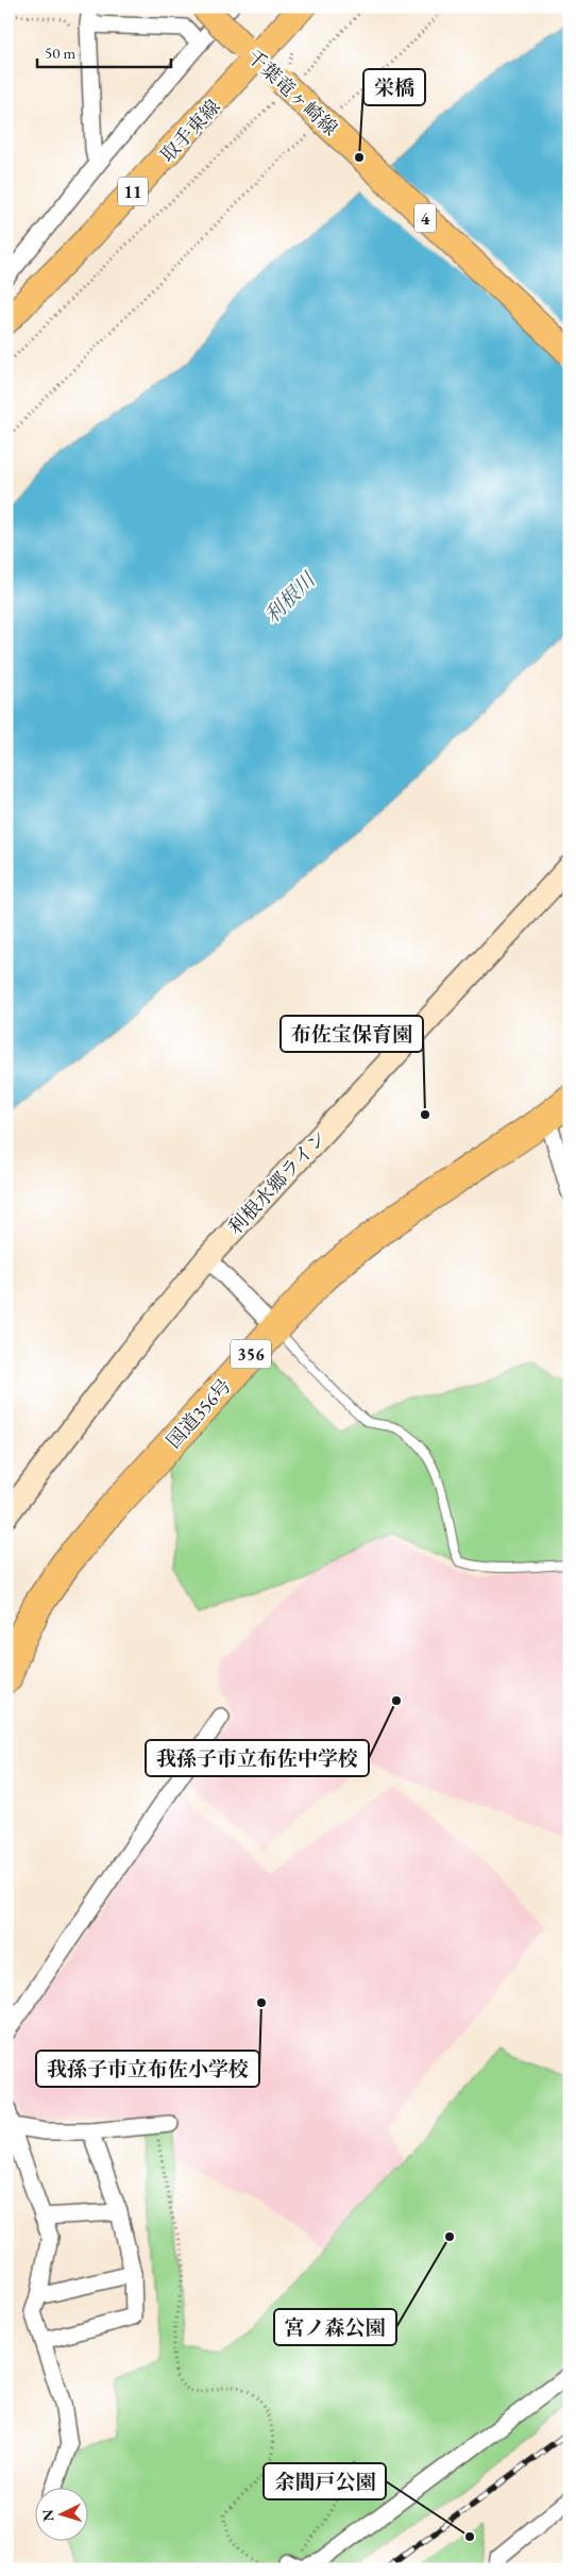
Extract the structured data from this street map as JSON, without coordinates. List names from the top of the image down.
{
  "streets": {
    "highway": ["356", "国道356号"],
    "main road": [
      "千葉竜ヶ崎線",
      "取手東線",
      "11",
      "4",
      "利根水郷ライン"
    ]
  },
  "crossings": [
    ["千葉竜ヶ崎線", "取手東線"]
  ],
  "water": ["利根川"],
  "places": [
    "栄橋",
    "布佐宝保育園",
    "我孫子市立布佐中学校",
    "我孫子市立布佐小学校",
    "宮ノ森公園",
    "余間戸公園"
  ],
  "scale_bar": "50 m",
  "north": "left"
}
